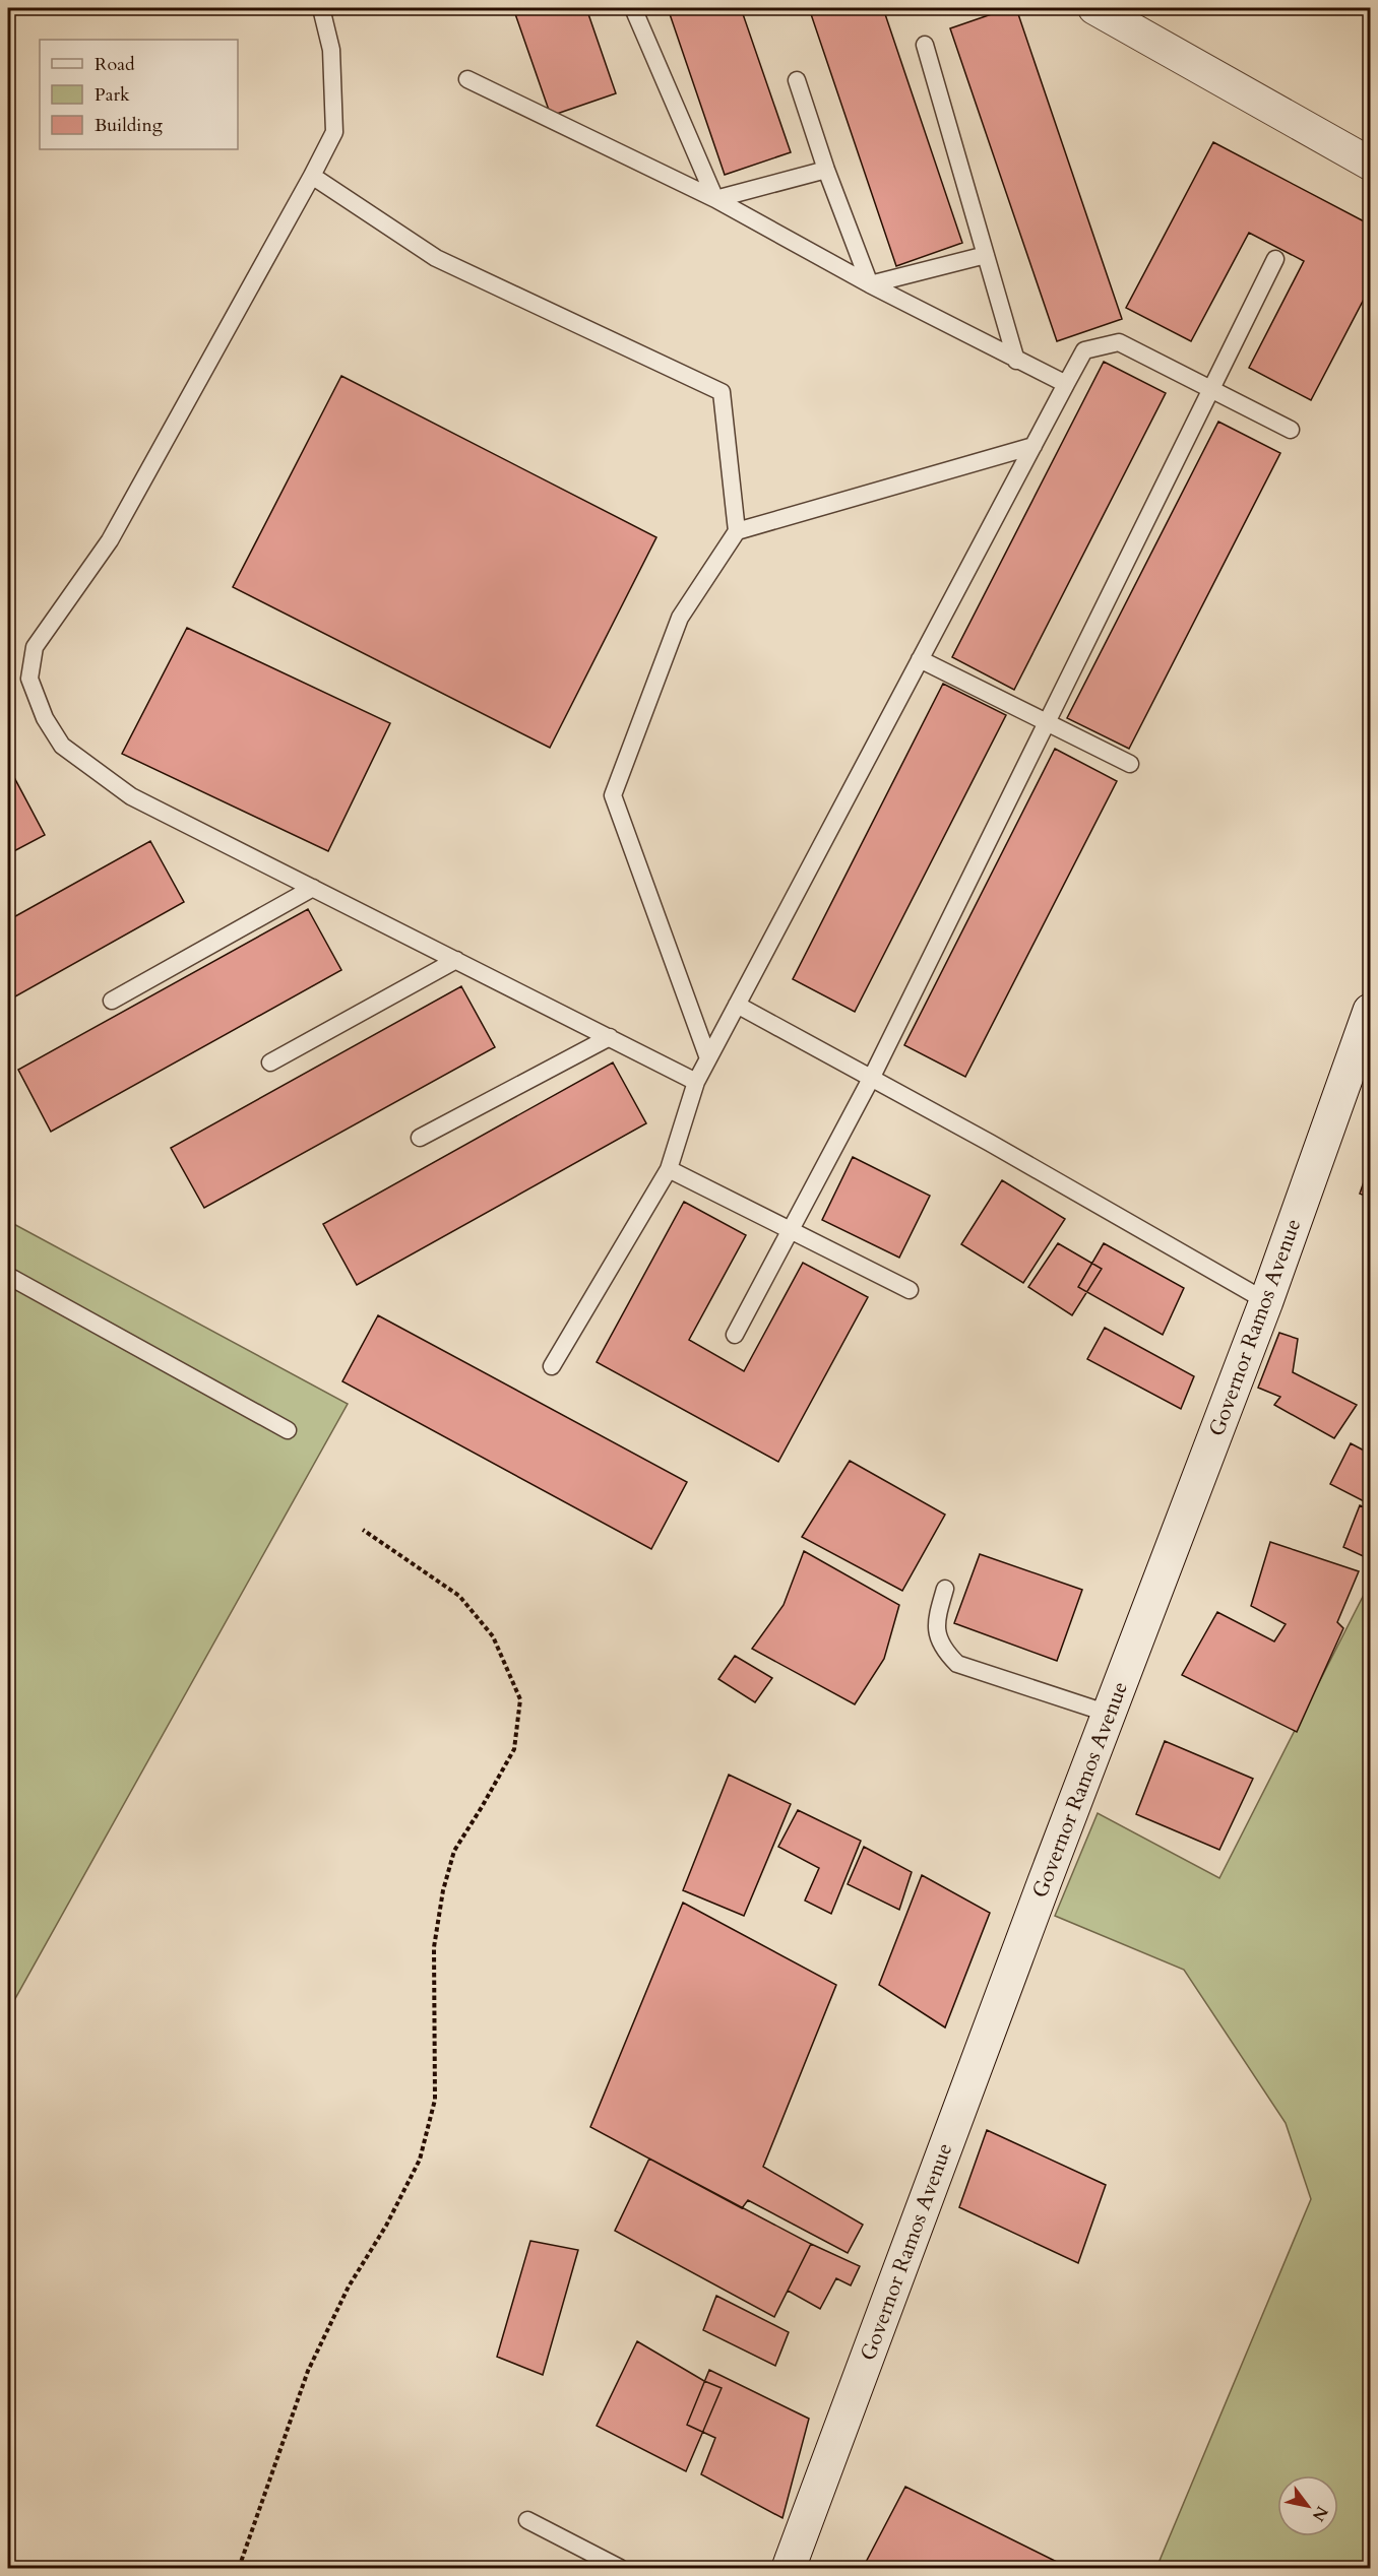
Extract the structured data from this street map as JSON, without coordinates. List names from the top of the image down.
{
  "streets": {
    "main road": ["Governor Ramos Avenue"]
  },
  "legend": ["Road", "Park", "Building"],
  "north": "bottom right"
}
